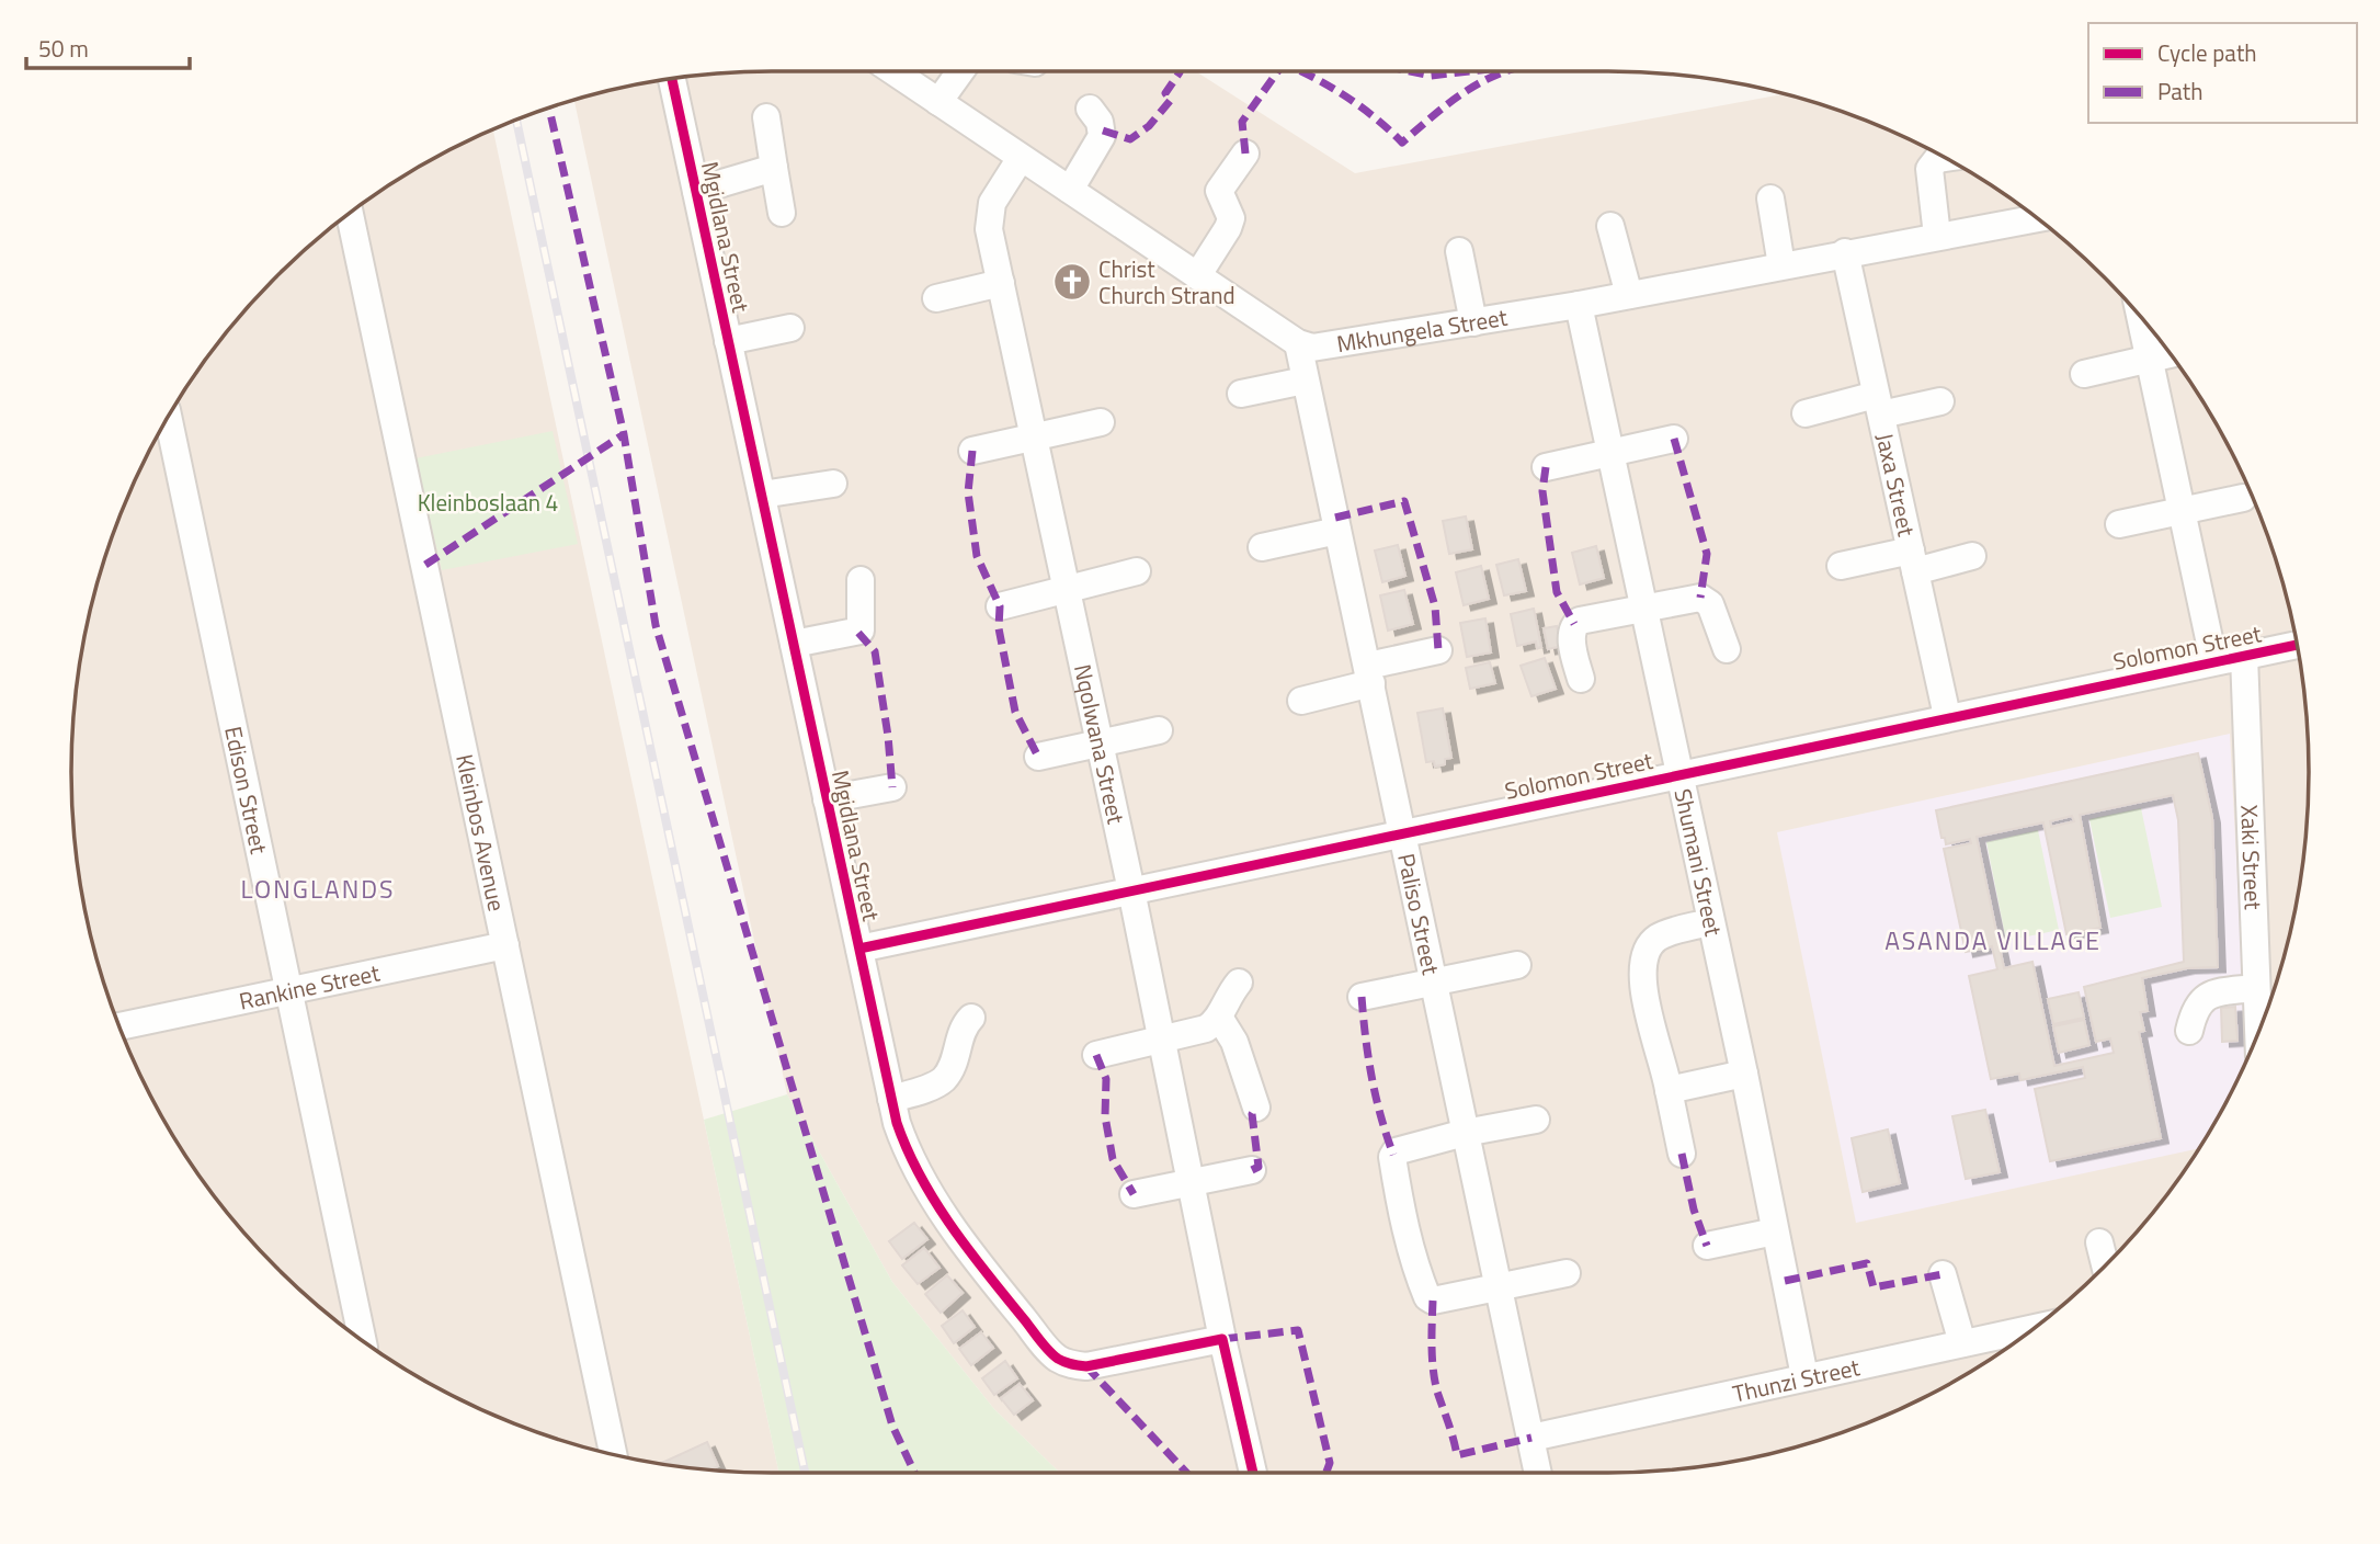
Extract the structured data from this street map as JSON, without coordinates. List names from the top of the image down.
{
  "streets": {
    "street": [
      "Mgidlana Street",
      "Mkhungela Street",
      "Jaxa Street",
      "Solomon Street",
      "Nqolwana Street",
      "Edison Street",
      "Kleinbos Avenue",
      "Xaki Street",
      "Shumani Street",
      "Paliso Street",
      "Rankine Street",
      "Thunzi Street"
    ]
  },
  "crossings": [
    ["Mgidlana Street", "Solomon Street"],
    ["Mgidlana Street", "Nqolwana Street"],
    ["Mkhungela Street", "Jaxa Street"],
    ["Mkhungela Street", "Shumani Street"],
    ["Mkhungela Street", "Paliso Street"],
    ["Jaxa Street", "Solomon Street"],
    ["Solomon Street", "Nqolwana Street"],
    ["Solomon Street", "Xaki Street"],
    ["Solomon Street", "Shumani Street"],
    ["Solomon Street", "Paliso Street"],
    ["Edison Street", "Rankine Street"],
    ["Kleinbos Avenue", "Rankine Street"],
    ["Shumani Street", "Thunzi Street"],
    ["Paliso Street", "Thunzi Street"]
  ],
  "districts": ["LONGLANDS", "ASANDA VILLAGE"],
  "parks": ["Kleinboslaan 4"],
  "places": {
    "church": ["Christ Church Strand"]
  },
  "legend": ["Cycle path", "Path"],
  "scale_bar": "50 m"
}
